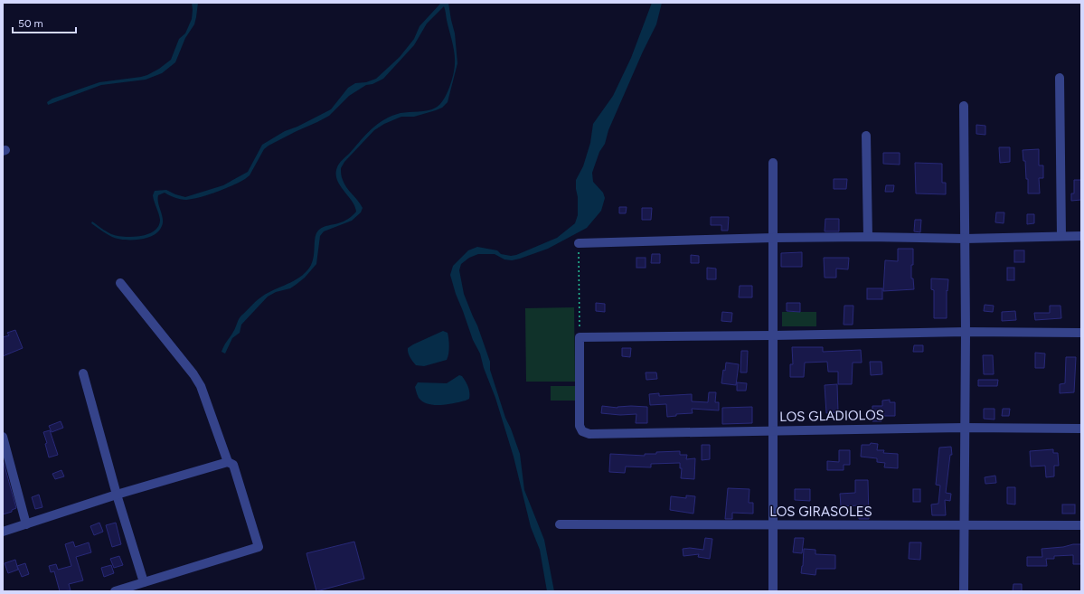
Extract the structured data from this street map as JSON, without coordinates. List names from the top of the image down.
{
  "streets": {
    "street": ["LOS GLADIOLOS", "LOS GIRASOLES"]
  },
  "scale_bar": "50 m"
}
